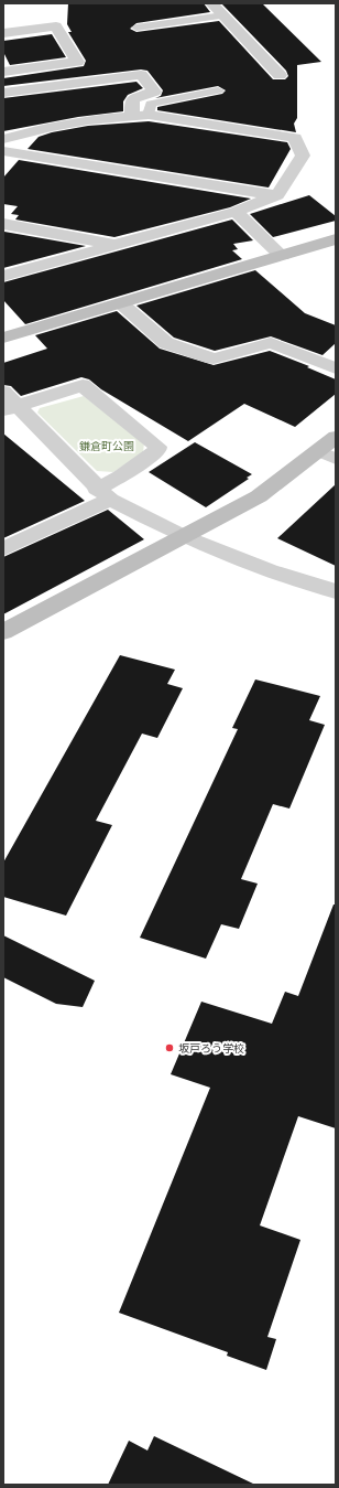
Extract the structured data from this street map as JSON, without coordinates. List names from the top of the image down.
{
  "parks": ["鎌倉町公園"],
  "places": ["坂戸ろう学校"]
}
